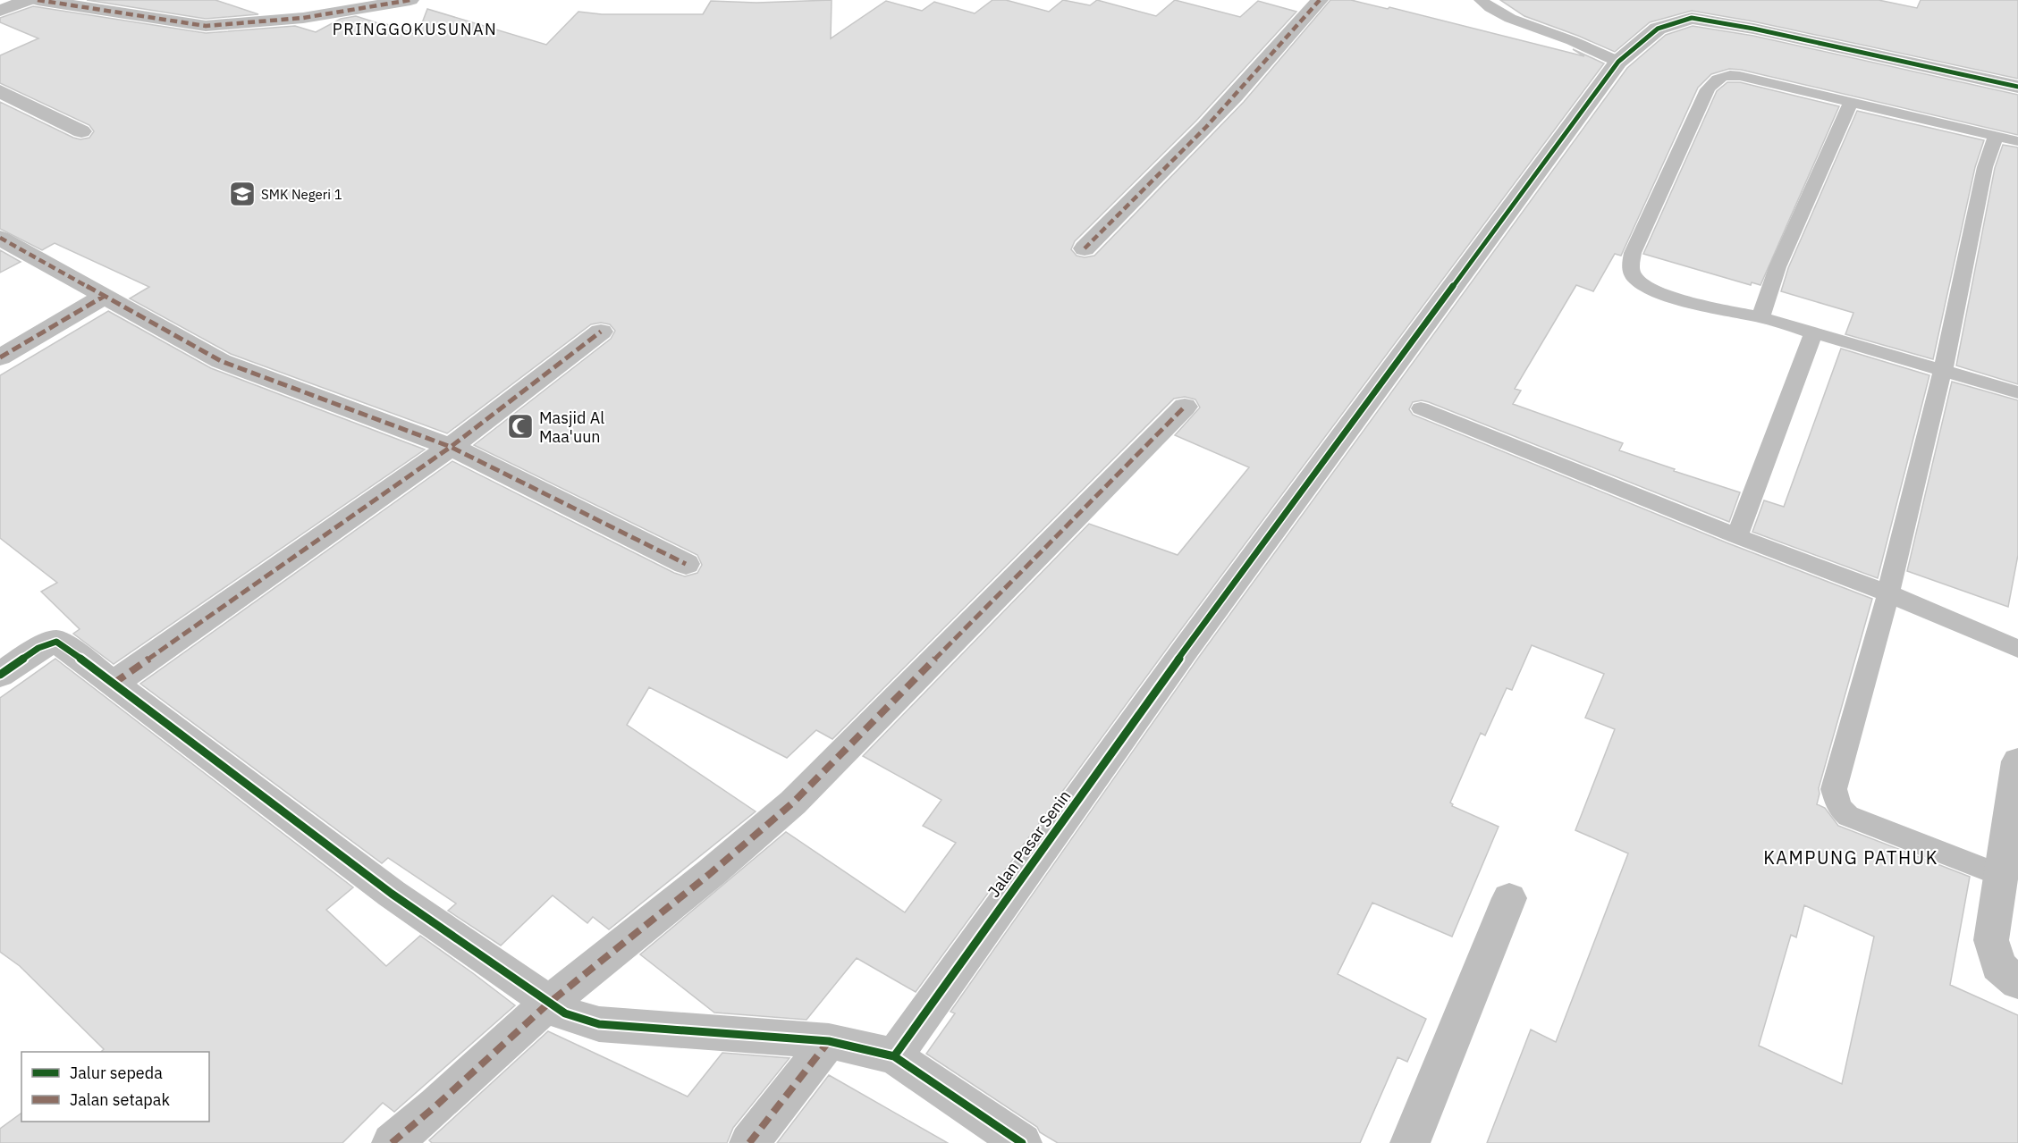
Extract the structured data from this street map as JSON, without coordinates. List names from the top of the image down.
{
  "streets": {
    "street": ["Jalan Pasar Senin"]
  },
  "districts": ["PRINGGOKUSUNAN", "KAMPUNG PATHUK"],
  "places": {
    "school or university": ["SMK Negeri 1"],
    "mosque": ["Masjid Al Maa'uun"]
  },
  "legend": ["Jalur sepeda", "Jalan setapak"]
}
